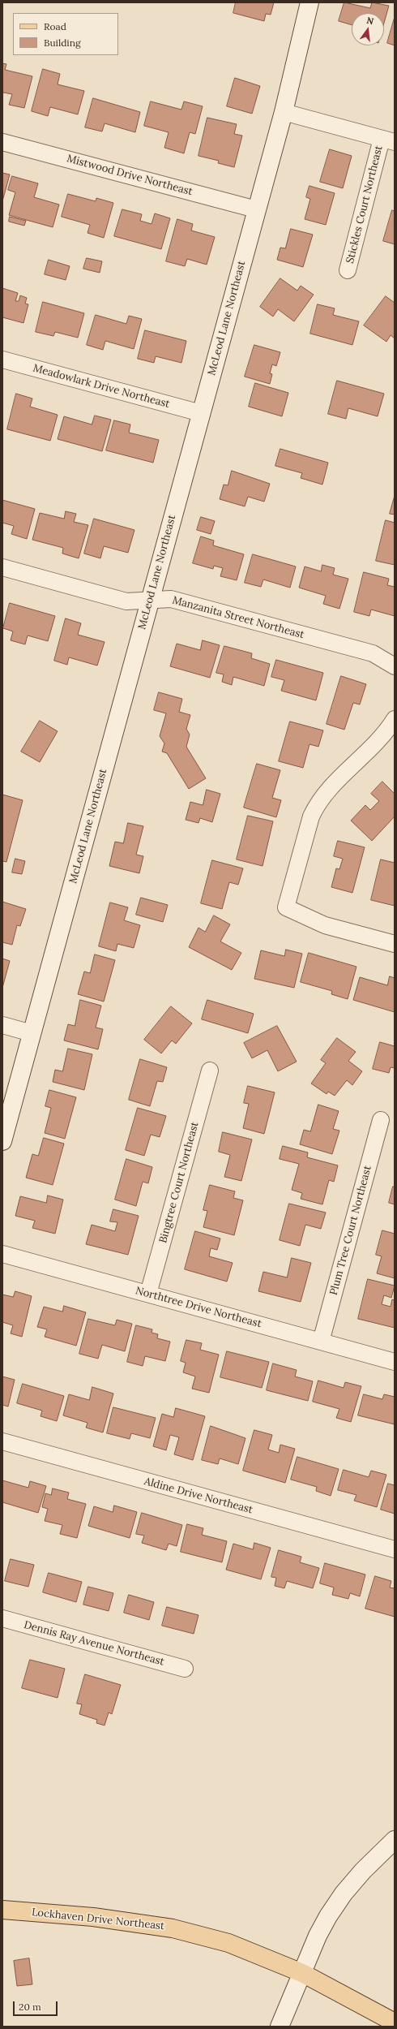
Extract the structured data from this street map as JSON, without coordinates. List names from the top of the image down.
{
  "streets": {
    "main road": ["Lockhaven Drive Northeast"],
    "street": [
      "Mistwood Drive Northeast",
      "Stickles Court Northeast",
      "McLeod Lane Northeast",
      "Meadowlark Drive Northeast",
      "Manzanita Street Northeast",
      "Bingtree Court Northeast",
      "Plum Tree Court Northeast",
      "Northtree Drive Northeast",
      "Aldine Drive Northeast",
      "Dennis Ray Avenue Northeast"
    ]
  },
  "crossings": [
    ["Mistwood Drive Northeast", "McLeod Lane Northeast"],
    ["McLeod Lane Northeast", "Meadowlark Drive Northeast"],
    ["McLeod Lane Northeast", "Manzanita Street Northeast"],
    ["Bingtree Court Northeast", "Northtree Drive Northeast"],
    ["Plum Tree Court Northeast", "Northtree Drive Northeast"]
  ],
  "legend": ["Road", "Building"],
  "scale_bar": "20 m",
  "north": "top"
}
